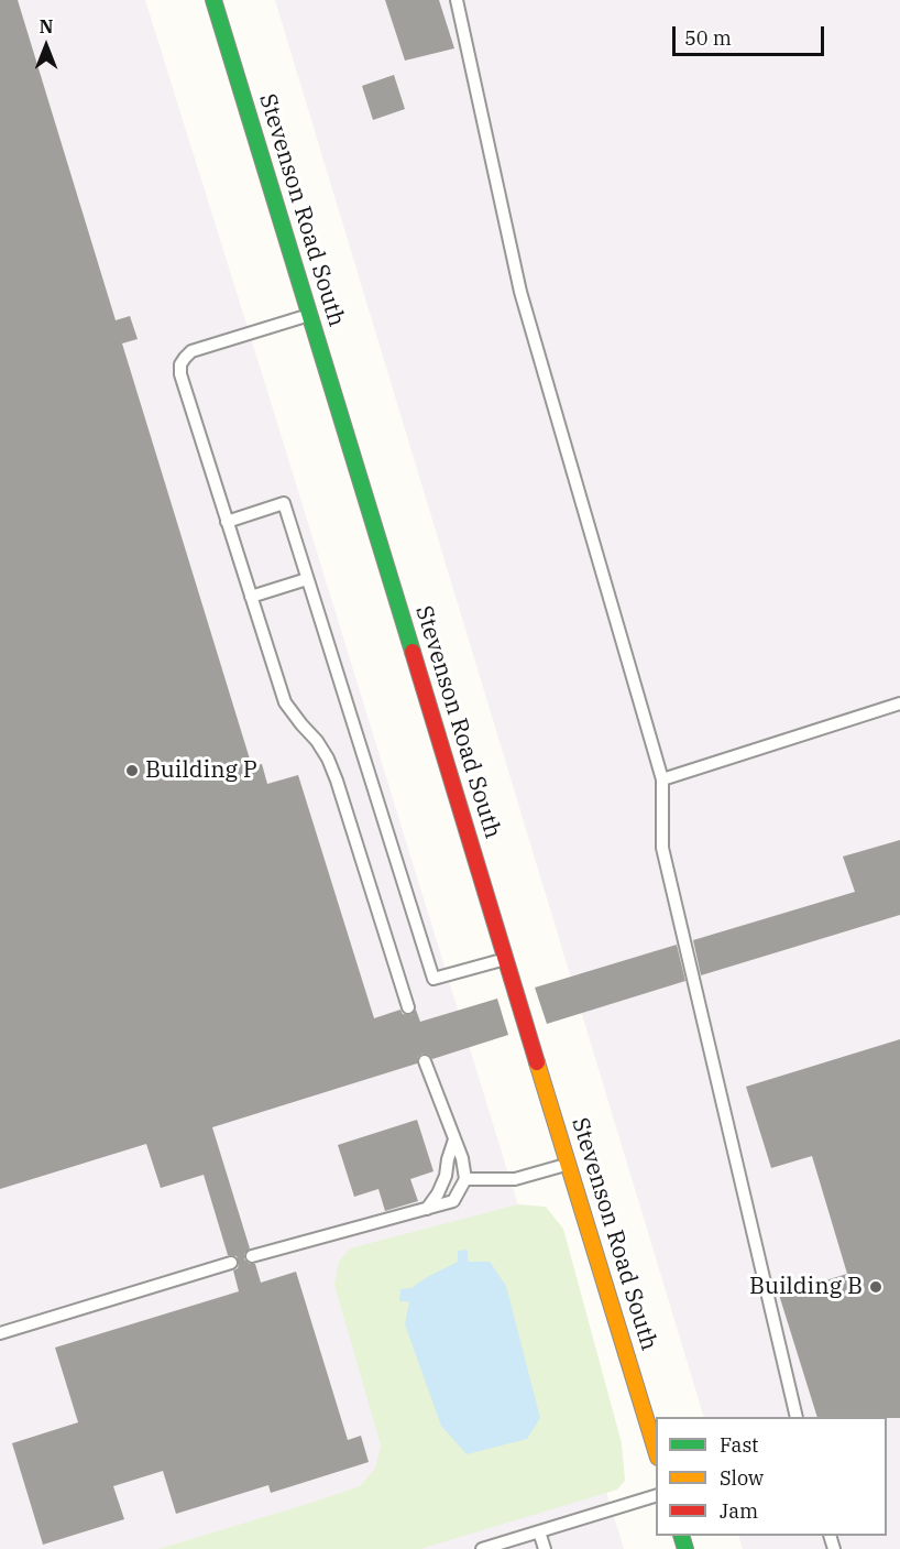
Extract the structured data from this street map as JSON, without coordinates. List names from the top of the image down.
{
  "streets": {
    "main road": ["Stevenson Road South"]
  },
  "places": ["Building P", "Building B"],
  "legend": ["Fast", "Slow", "Jam"],
  "scale_bar": "50 m",
  "north": "top"
}
